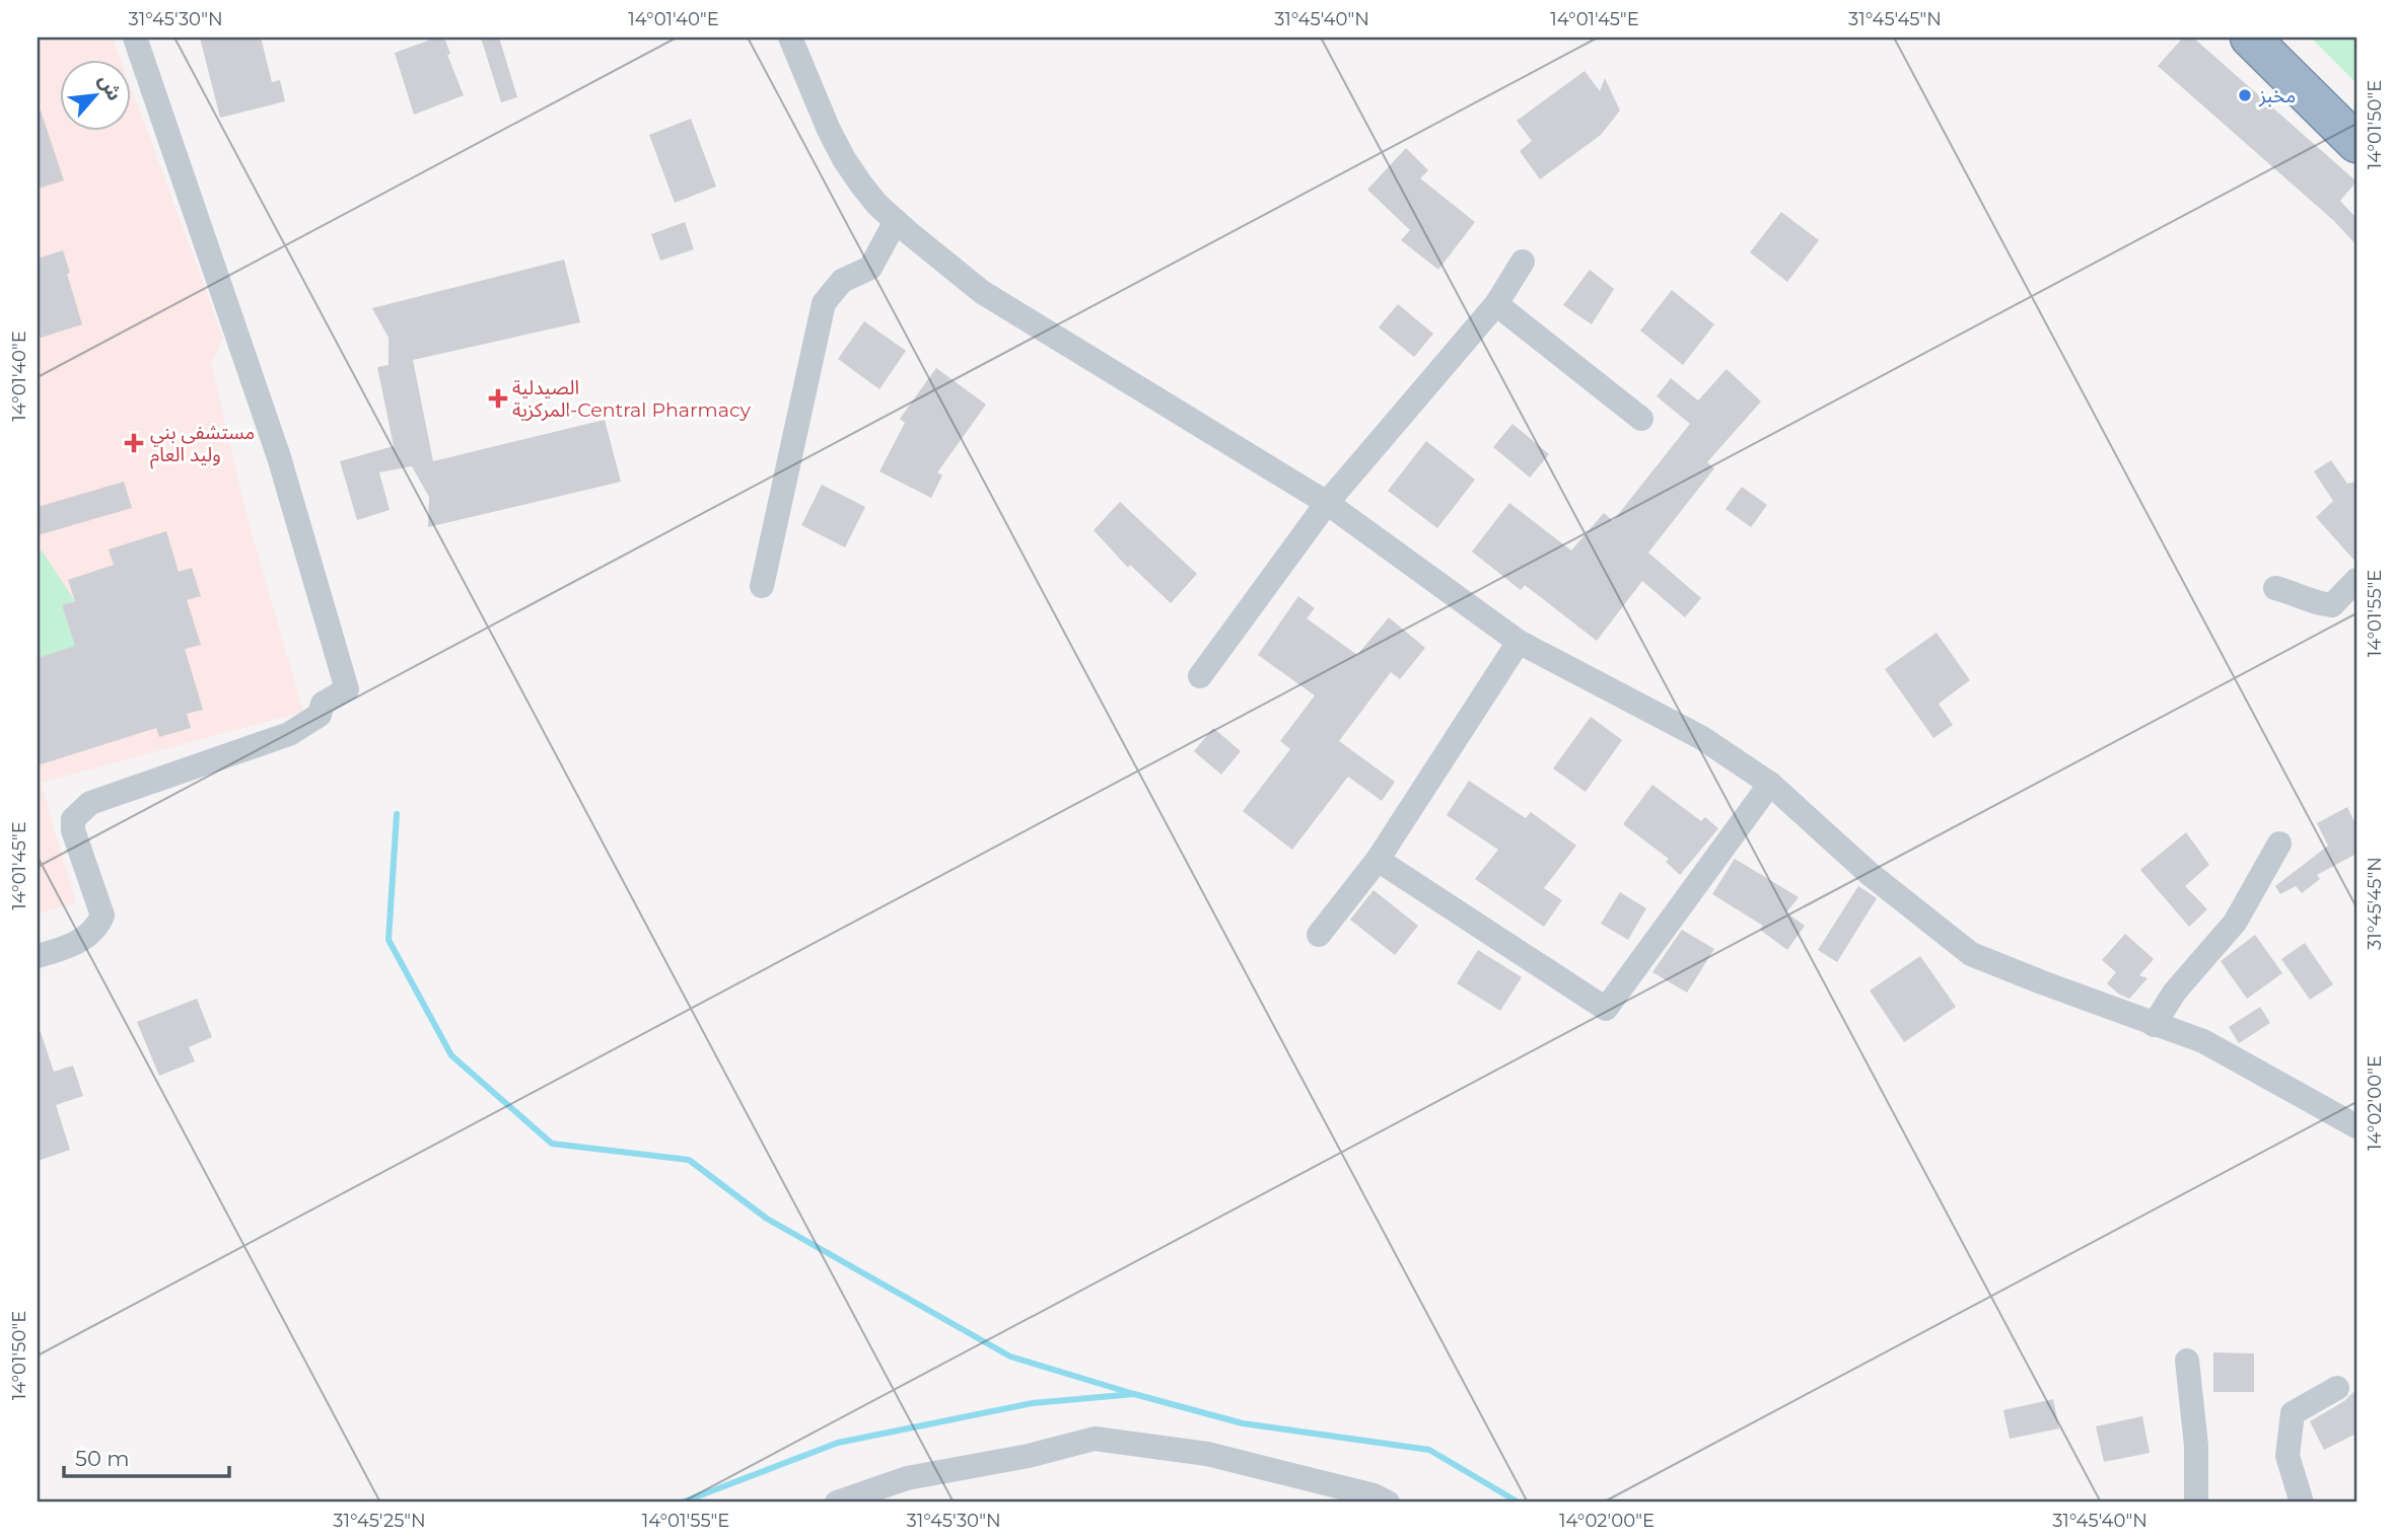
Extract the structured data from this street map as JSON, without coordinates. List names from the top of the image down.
{
  "places": {
    "other": ["مخبز"],
    "health": ["الصيدلية المركزية-Central Pharmacy", "مستشفى بني وليد العام"]
  },
  "scale_bar": "50 m",
  "north": "top right",
  "coordinates": [
    "31°45'30\"N",
    "14°01'40\"E",
    "31°45'40\"N",
    "14°01'45\"E",
    "31°45'45\"N",
    "14°01'50\"E",
    "14°01'55\"E",
    "14°02'00\"E",
    "31°45'25\"N"
  ]
}
